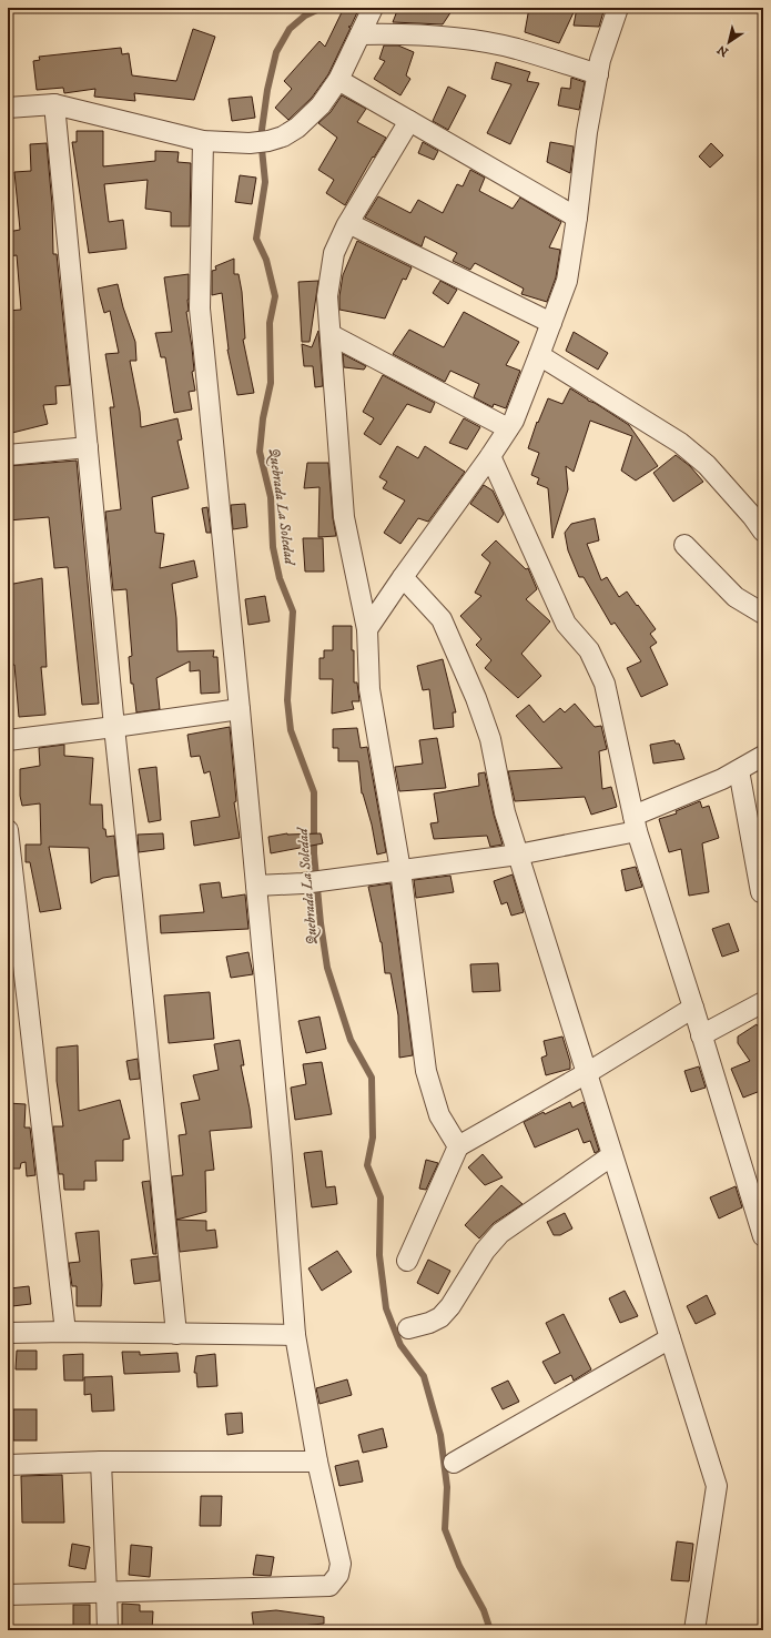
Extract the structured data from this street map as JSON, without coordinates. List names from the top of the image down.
{
  "water": ["Quebrada La Soledad"],
  "north": "bottom left"
}
